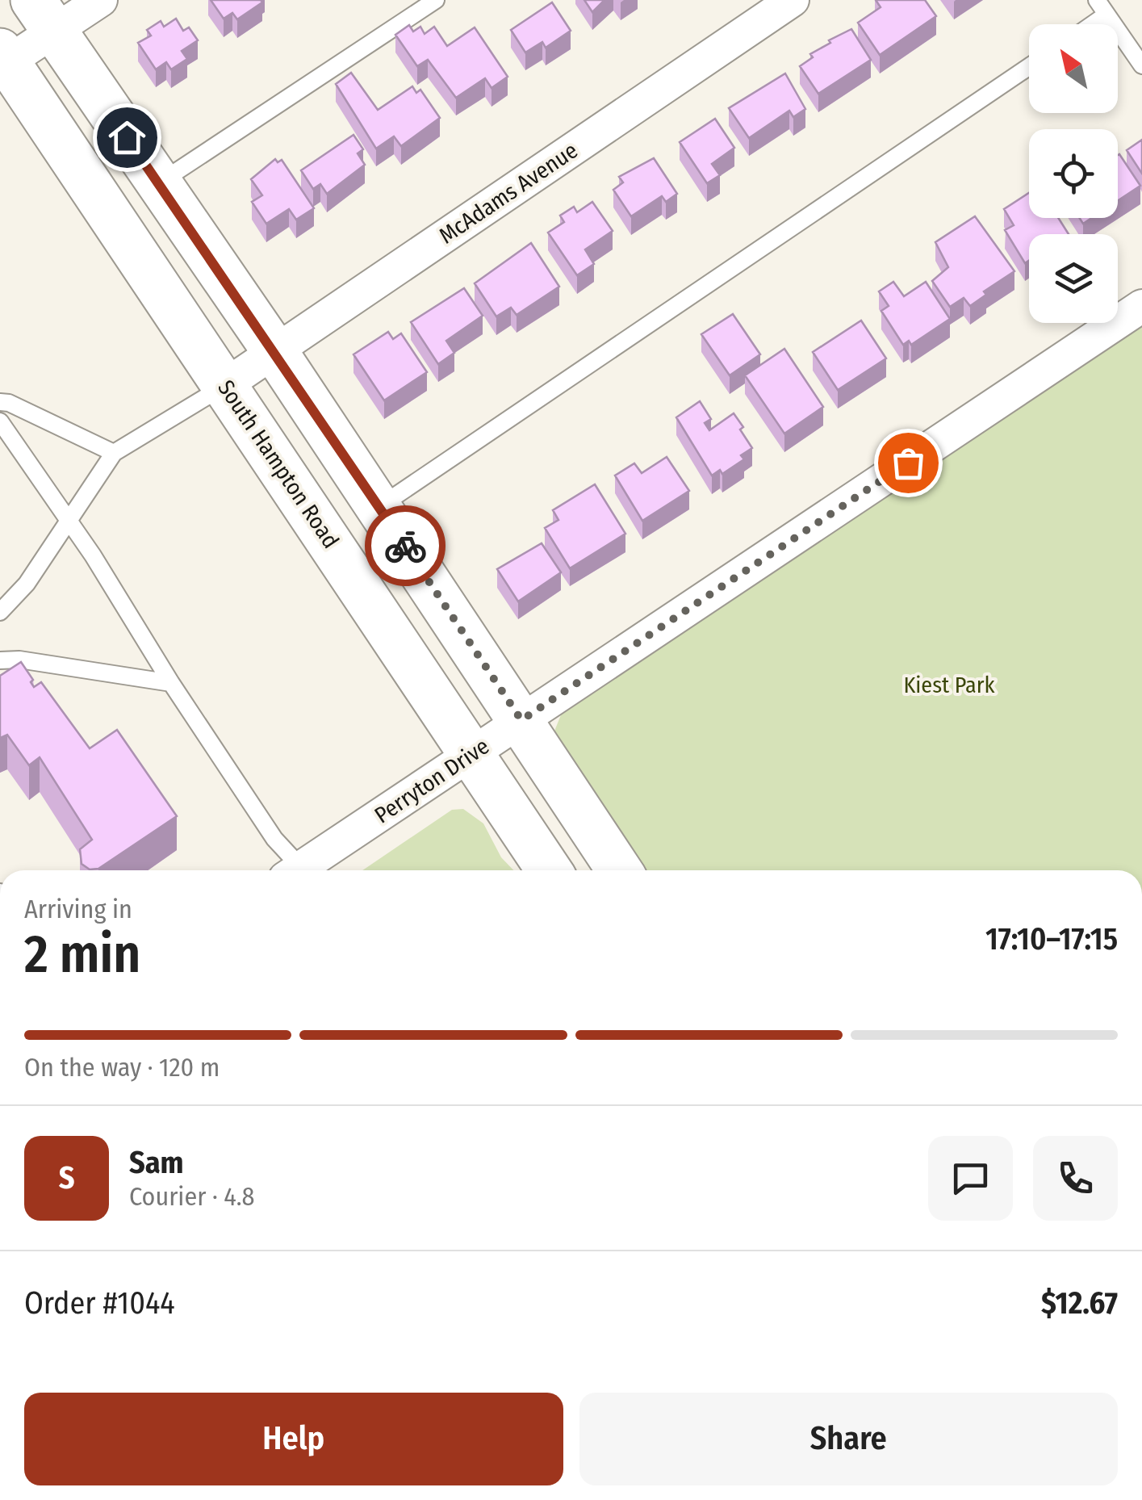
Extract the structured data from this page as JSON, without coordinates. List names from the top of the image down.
{
  "streets": {
    "main road": ["South Hampton Road"],
    "street": ["McAdams Avenue", "Perryton Drive"]
  },
  "crossings": [
    ["McAdams Avenue", "South Hampton Road"],
    ["South Hampton Road", "Perryton Drive"]
  ],
  "parks": ["Kiest Park"],
  "north": "top left",
  "page": {
    "heading": ["2 min", "Arriving in", "17:10–17:15"],
    "panel": [
      "Sam",
      "Courier · 4.8",
      "Order #1044",
      "$12.67"
    ],
    "bar": "On the way · 120 m",
    "round": "S",
    "buttons": ["Help", "Share"]
  }
}
